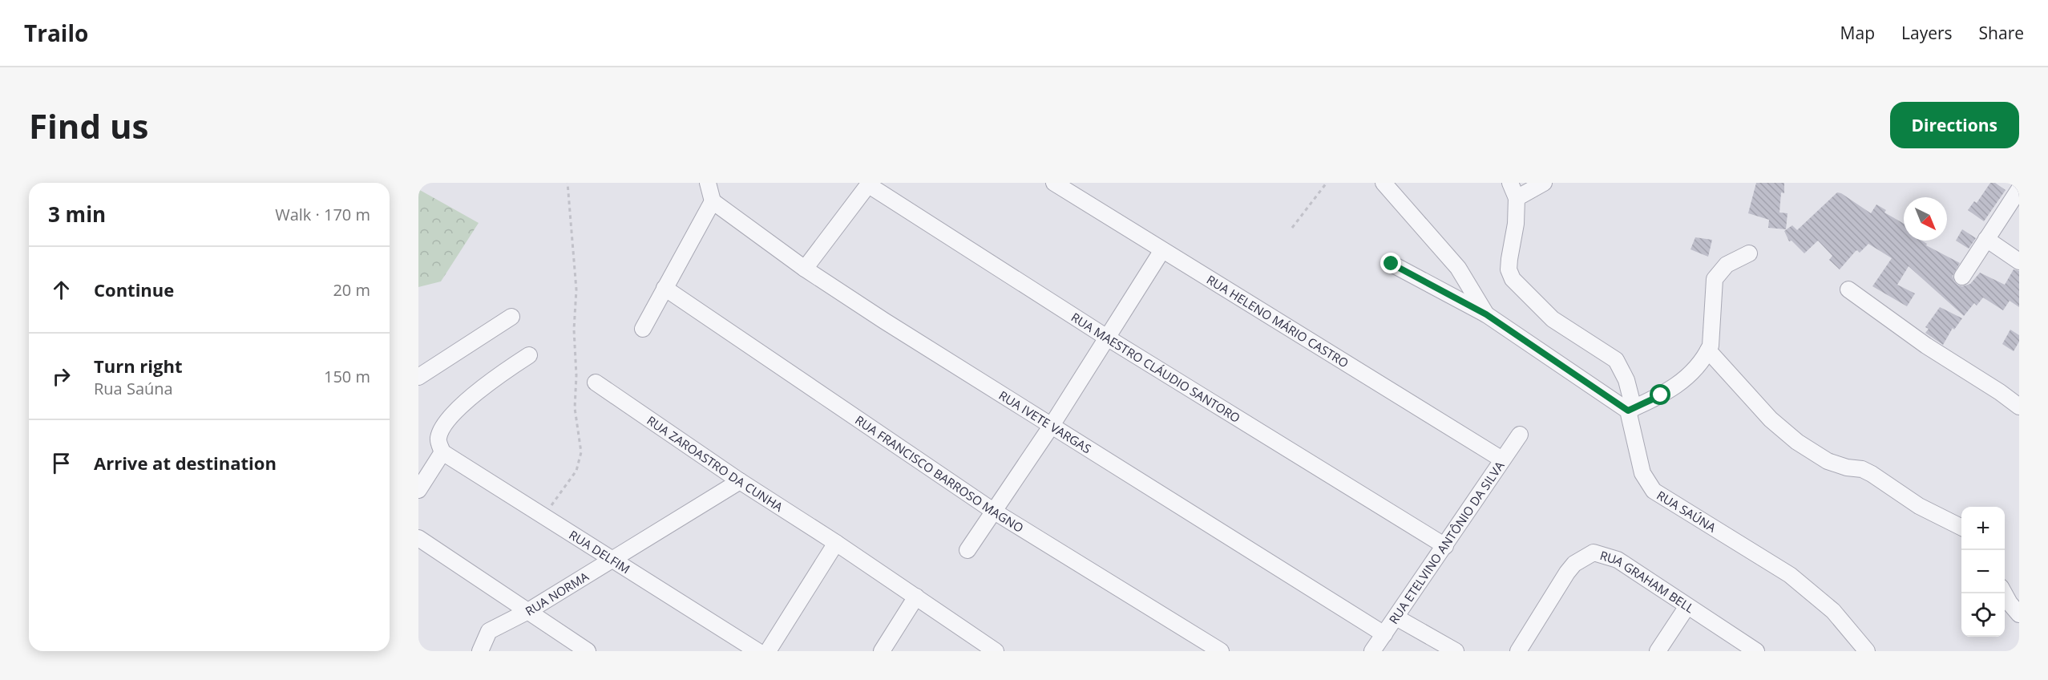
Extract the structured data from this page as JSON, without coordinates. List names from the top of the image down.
{
  "streets": {
    "street": [
      "RUA HELENO MÁRIO CASTRO",
      "RUA MAESTRO CLÁUDIO SANTORO",
      "RUA IVETE VARGAS",
      "RUA ZAROASTRO DA CUNHA",
      "RUA FRANCISCO BARROSO MAGNO",
      "RUA SAÚNA",
      "RUA ETELVINO ANTÔNIO DA SILVA",
      "RUA DELFIM",
      "RUA GRAHAM BELL",
      "RUA NORMA"
    ]
  },
  "crossings": [
    ["RUA HELENO MÁRIO CASTRO", "RUA ETELVINO ANTÔNIO DA SILVA"],
    ["RUA MAESTRO CLÁUDIO SANTORO", "RUA ETELVINO ANTÔNIO DA SILVA"],
    ["RUA IVETE VARGAS", "RUA ETELVINO ANTÔNIO DA SILVA"],
    ["RUA ZAROASTRO DA CUNHA", "RUA NORMA"],
    ["RUA DELFIM", "RUA NORMA"]
  ],
  "north": "bottom right",
  "page": {
    "header": "Trailo",
    "nav": ["Map", "Layers", "Share"],
    "buttons": "Directions",
    "title": "Find us",
    "heading": ["3 min", "Walk · 170 m"],
    "list": [
      ["Continue", "20 m"],
      ["Turn right", "Rua Saúna", "150 m"],
      "Arrive at destination"
    ],
    "map_buttons": ["+", "−"]
  }
}
